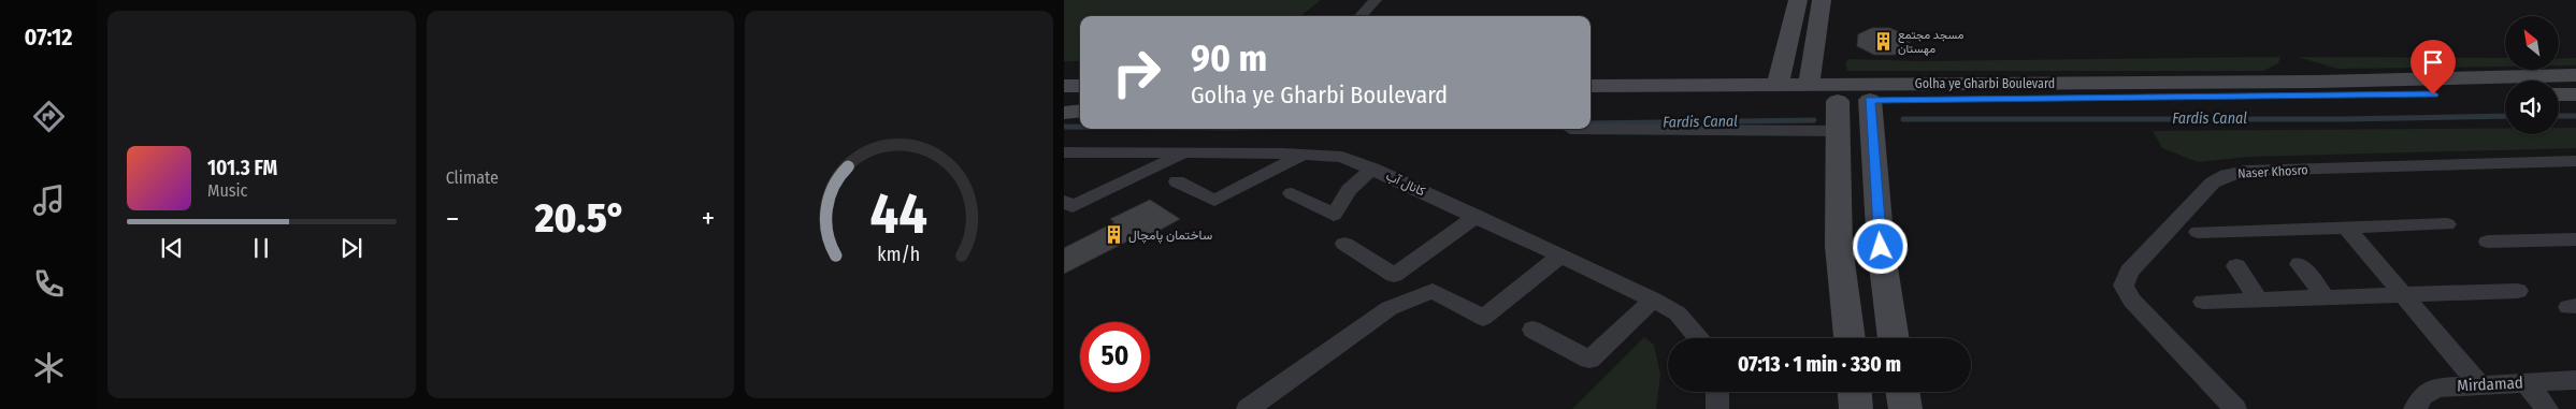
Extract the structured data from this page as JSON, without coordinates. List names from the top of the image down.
{
  "streets": {
    "main road": ["Golha ye Gharbi Boulevard"],
    "street": ["Naser Khosro", "کانال آب", "Mirdamad"]
  },
  "water": ["Fardis Canal"],
  "places": {
    "building": ["مسجد مجتمع مهستان", "ساختمان پامچال"]
  },
  "north": "top left",
  "page": {
    "tabs": "07:12",
    "tile": "Climate",
    "turn": ["90 m", "Golha ye Gharbi Boulevard"],
    "song": ["101.3 FM", "Music"],
    "heat": ["−", "20.5°", "+"],
    "limit": "50",
    "trip": "07:13 · 1 min · 330 m",
    "gauge": ["44", "km/h"]
  }
}
